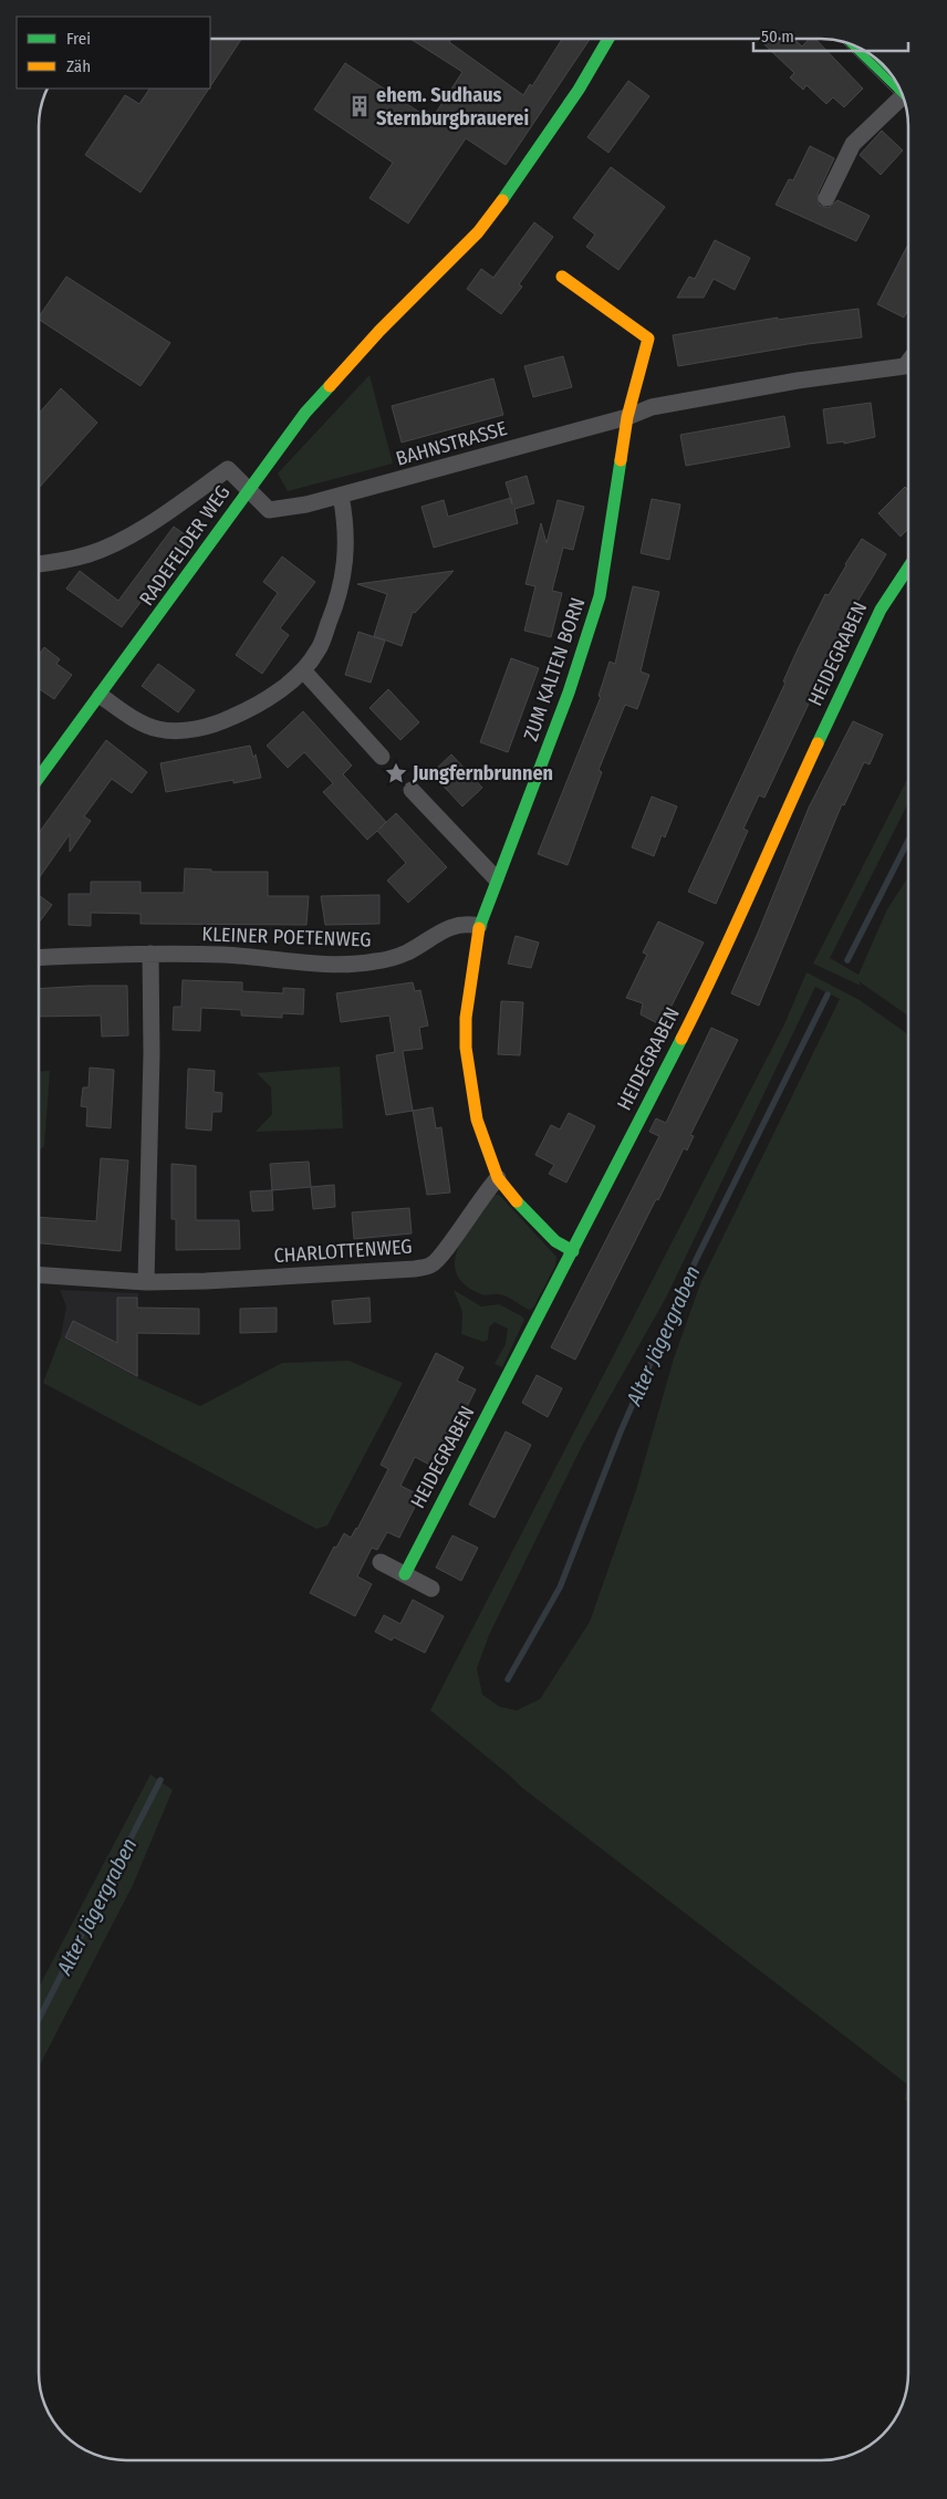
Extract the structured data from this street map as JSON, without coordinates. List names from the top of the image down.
{
  "streets": {
    "street": [
      "BAHNSTRASSE",
      "RADEFELDER WEG",
      "HEIDEGRABEN",
      "ZUM KALTEN BORN",
      "KLEINER POETENWEG",
      "CHARLOTTENWEG"
    ]
  },
  "crossings": [
    ["BAHNSTRASSE", "RADEFELDER WEG"],
    ["BAHNSTRASSE", "ZUM KALTEN BORN"],
    ["HEIDEGRABEN", "ZUM KALTEN BORN"],
    ["ZUM KALTEN BORN", "KLEINER POETENWEG"],
    ["ZUM KALTEN BORN", "CHARLOTTENWEG"]
  ],
  "water": ["Alter Jägergraben"],
  "places": {
    "building": ["ehem. Sudhaus Sternburgbrauerei"],
    "place": ["Jungfernbrunnen"]
  },
  "legend": ["Frei", "Zäh"],
  "scale_bar": "50 m"
}
